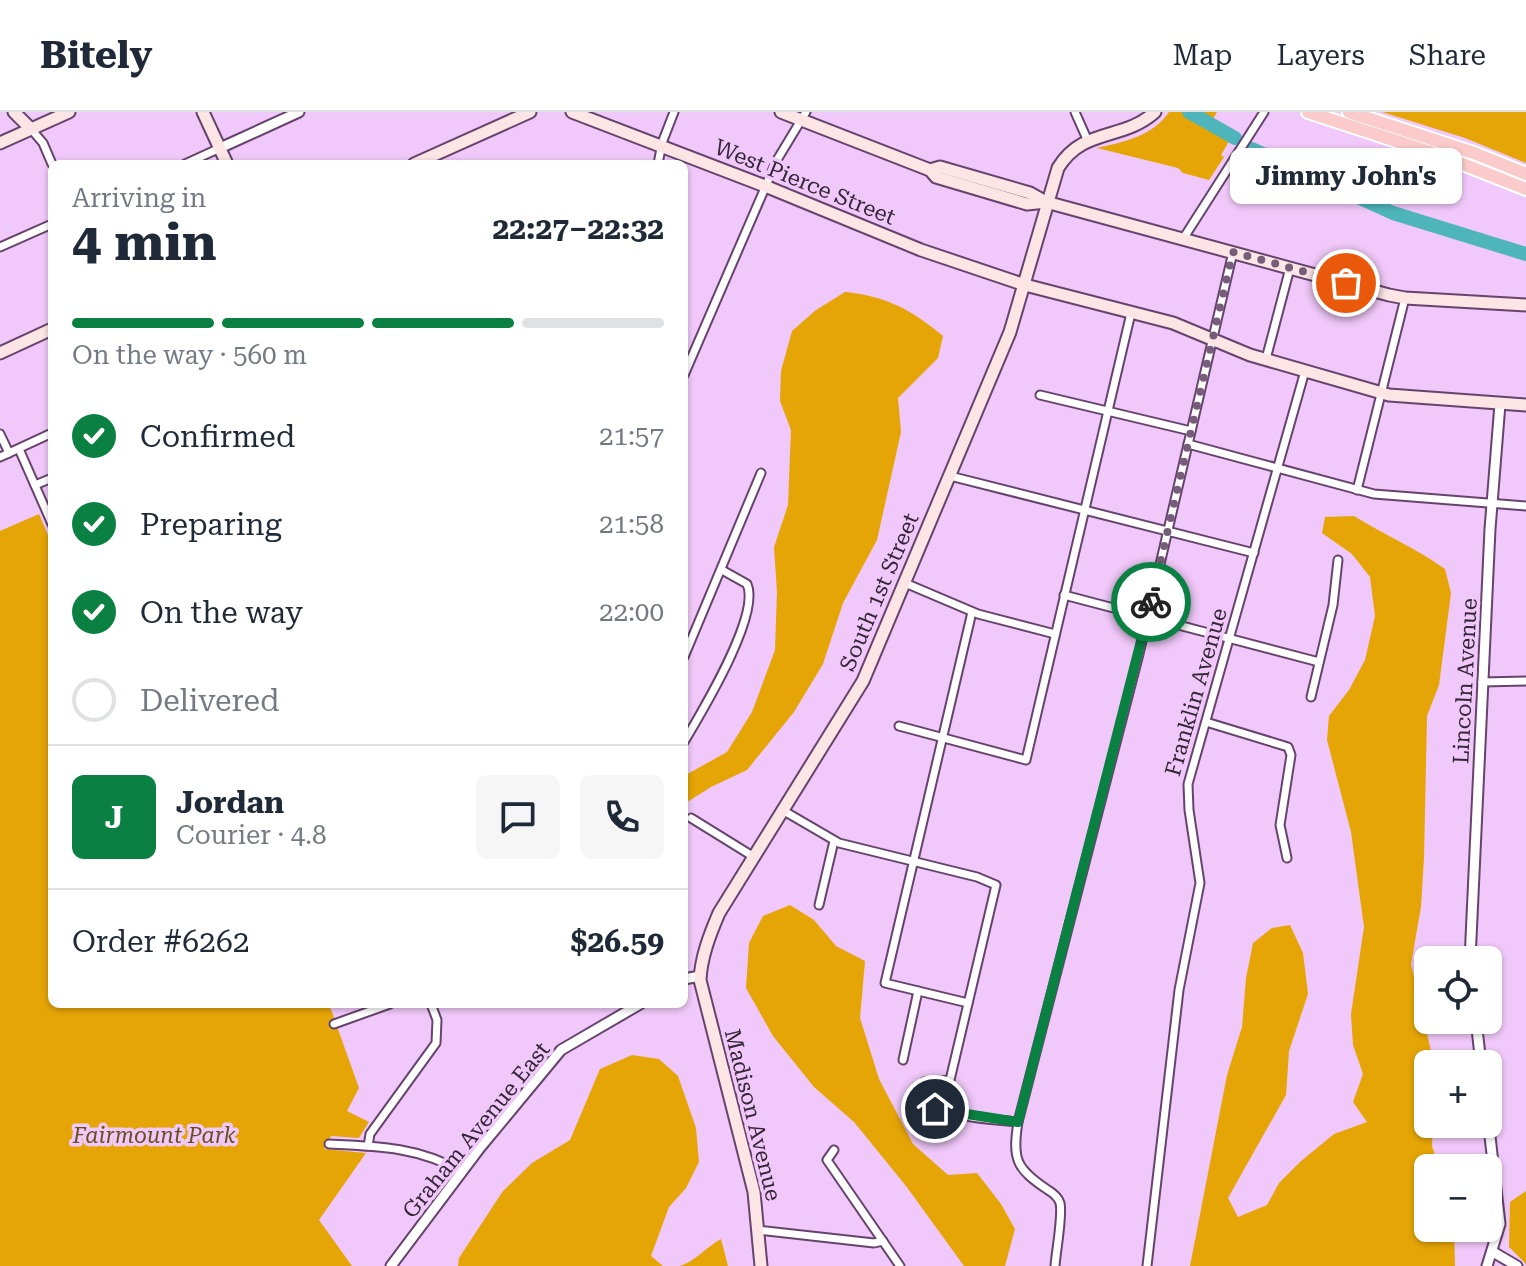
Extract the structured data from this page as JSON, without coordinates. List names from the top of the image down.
{
  "streets": {
    "main road": ["West Pierce Street", "South 1st Street", "Madison Avenue"],
    "street": ["Lincoln Avenue", "Franklin Avenue", "Graham Avenue East"]
  },
  "crossings": [
    ["West Pierce Street", "South 1st Street"],
    ["West Pierce Street", "Lincoln Avenue"],
    ["West Pierce Street", "Franklin Avenue"],
    ["South 1st Street", "Madison Avenue"]
  ],
  "parks": ["Fairmount Park"],
  "places": ["Jimmy John's"],
  "page": {
    "header": "Bitely",
    "nav": ["Map", "Layers", "Share"],
    "bubble": "Jimmy John's",
    "heading": ["4 min", "Arriving in", "22:27–22:32"],
    "panel": [
      "Jordan",
      "Courier · 4.8",
      "Order #6262",
      "$26.59"
    ],
    "bar": "On the way · 560 m",
    "list": [
      ["Confirmed", "21:57"],
      ["Preparing", "21:58"],
      ["On the way", "22:00"],
      "Delivered"
    ],
    "round": "J",
    "map_buttons": ["+", "−"]
  }
}
